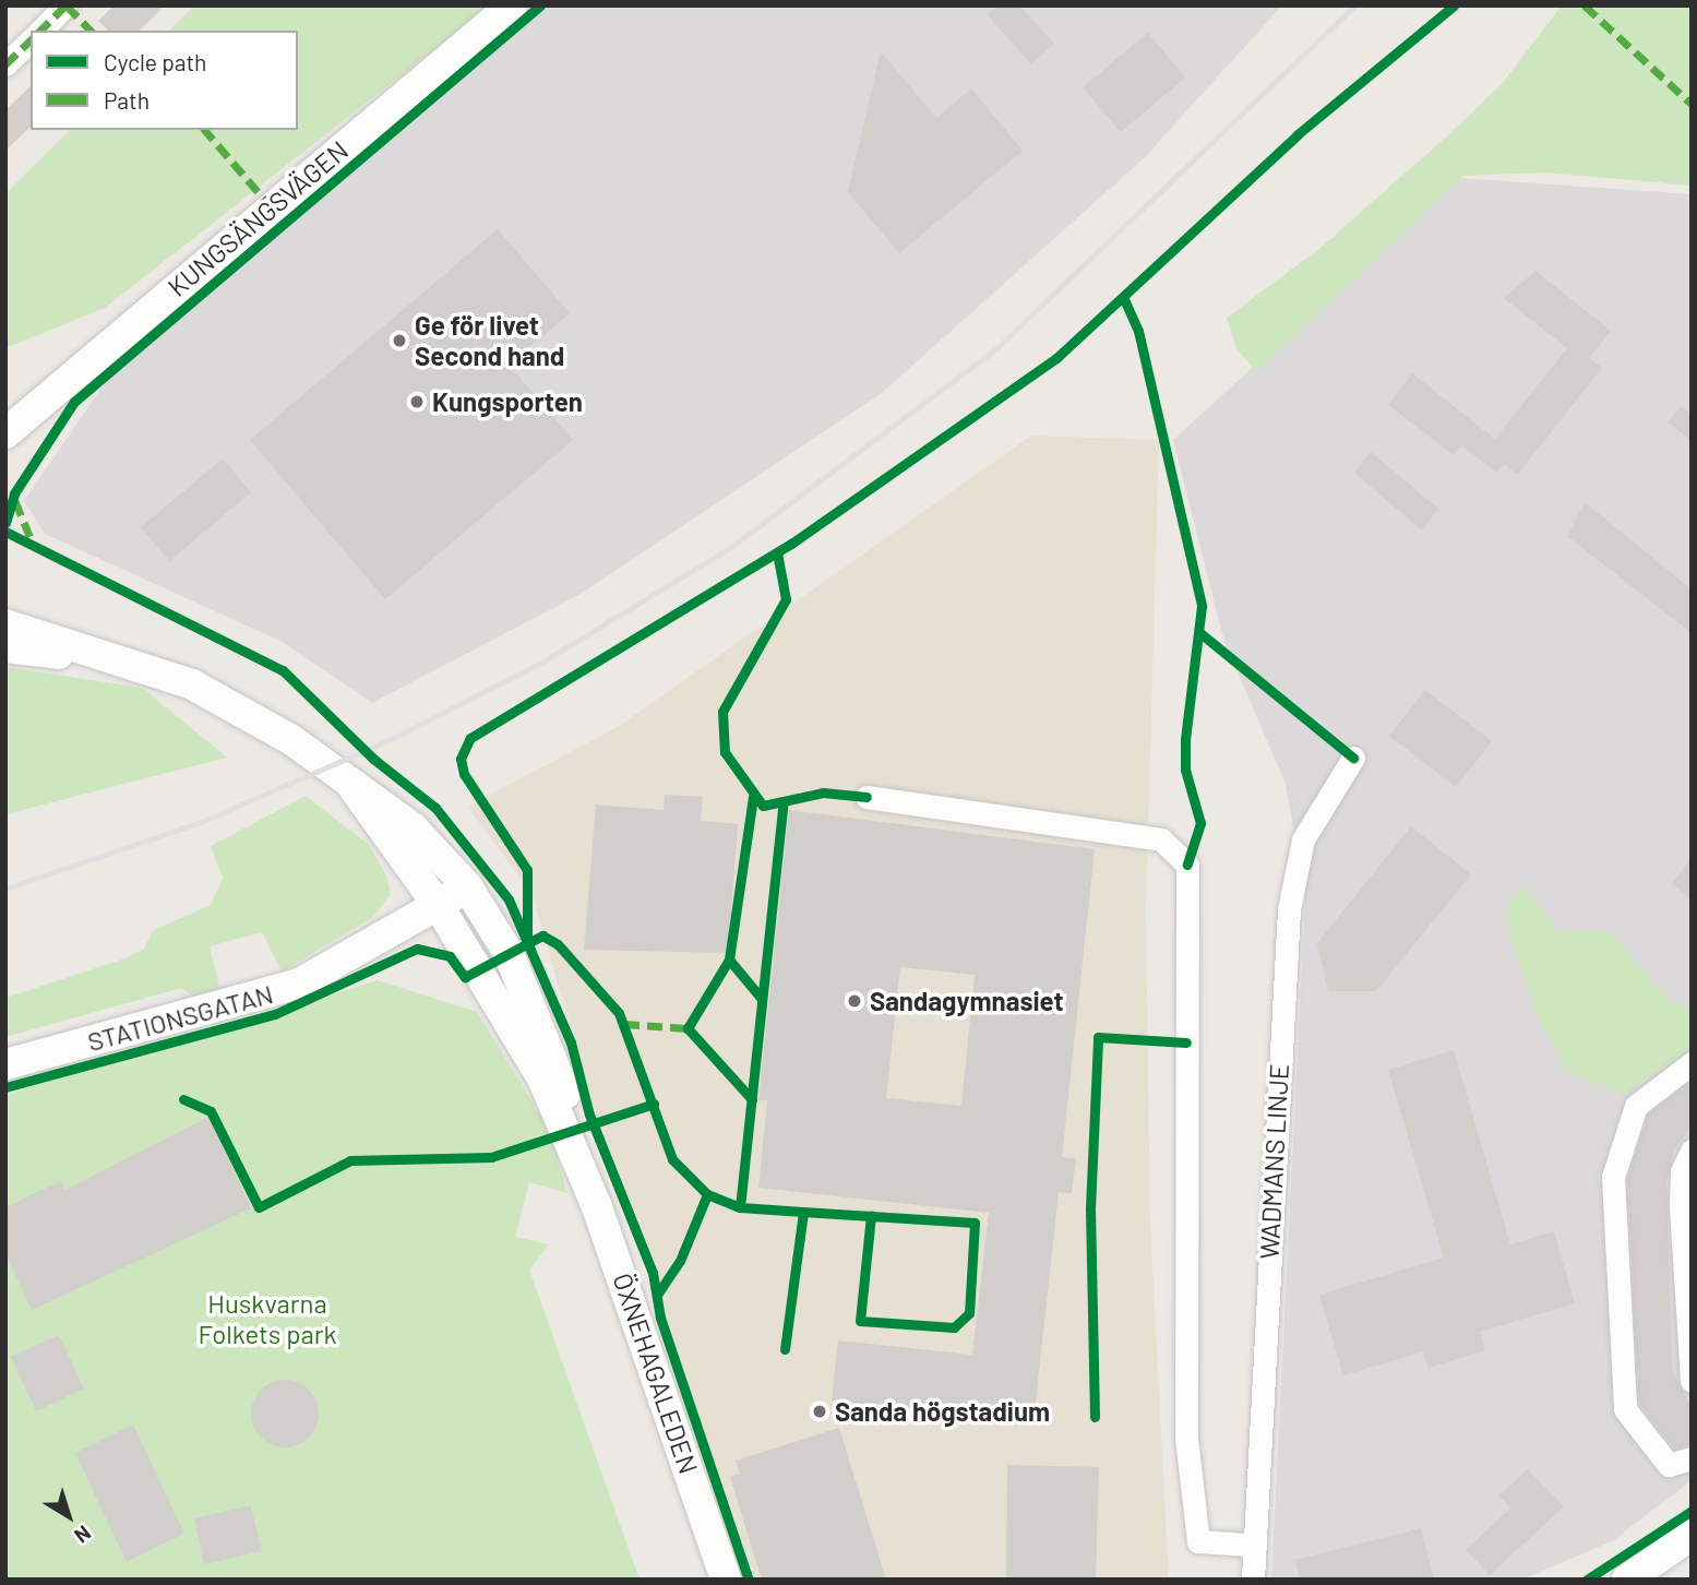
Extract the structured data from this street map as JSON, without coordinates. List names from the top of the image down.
{
  "streets": {
    "street": [
      "KUNGSÄNGSVÄGEN",
      "STATIONSGATAN",
      "WADMANS LINJE",
      "ÖXNEHAGALEDEN"
    ]
  },
  "crossings": [
    ["STATIONSGATAN", "ÖXNEHAGALEDEN"]
  ],
  "parks": ["Huskvarna Folkets park"],
  "places": [
    "Ge för livet Second hand",
    "Kungsporten",
    "Sandagymnasiet",
    "Sanda högstadium"
  ],
  "legend": ["Cycle path", "Path"],
  "north": "bottom right"
}
